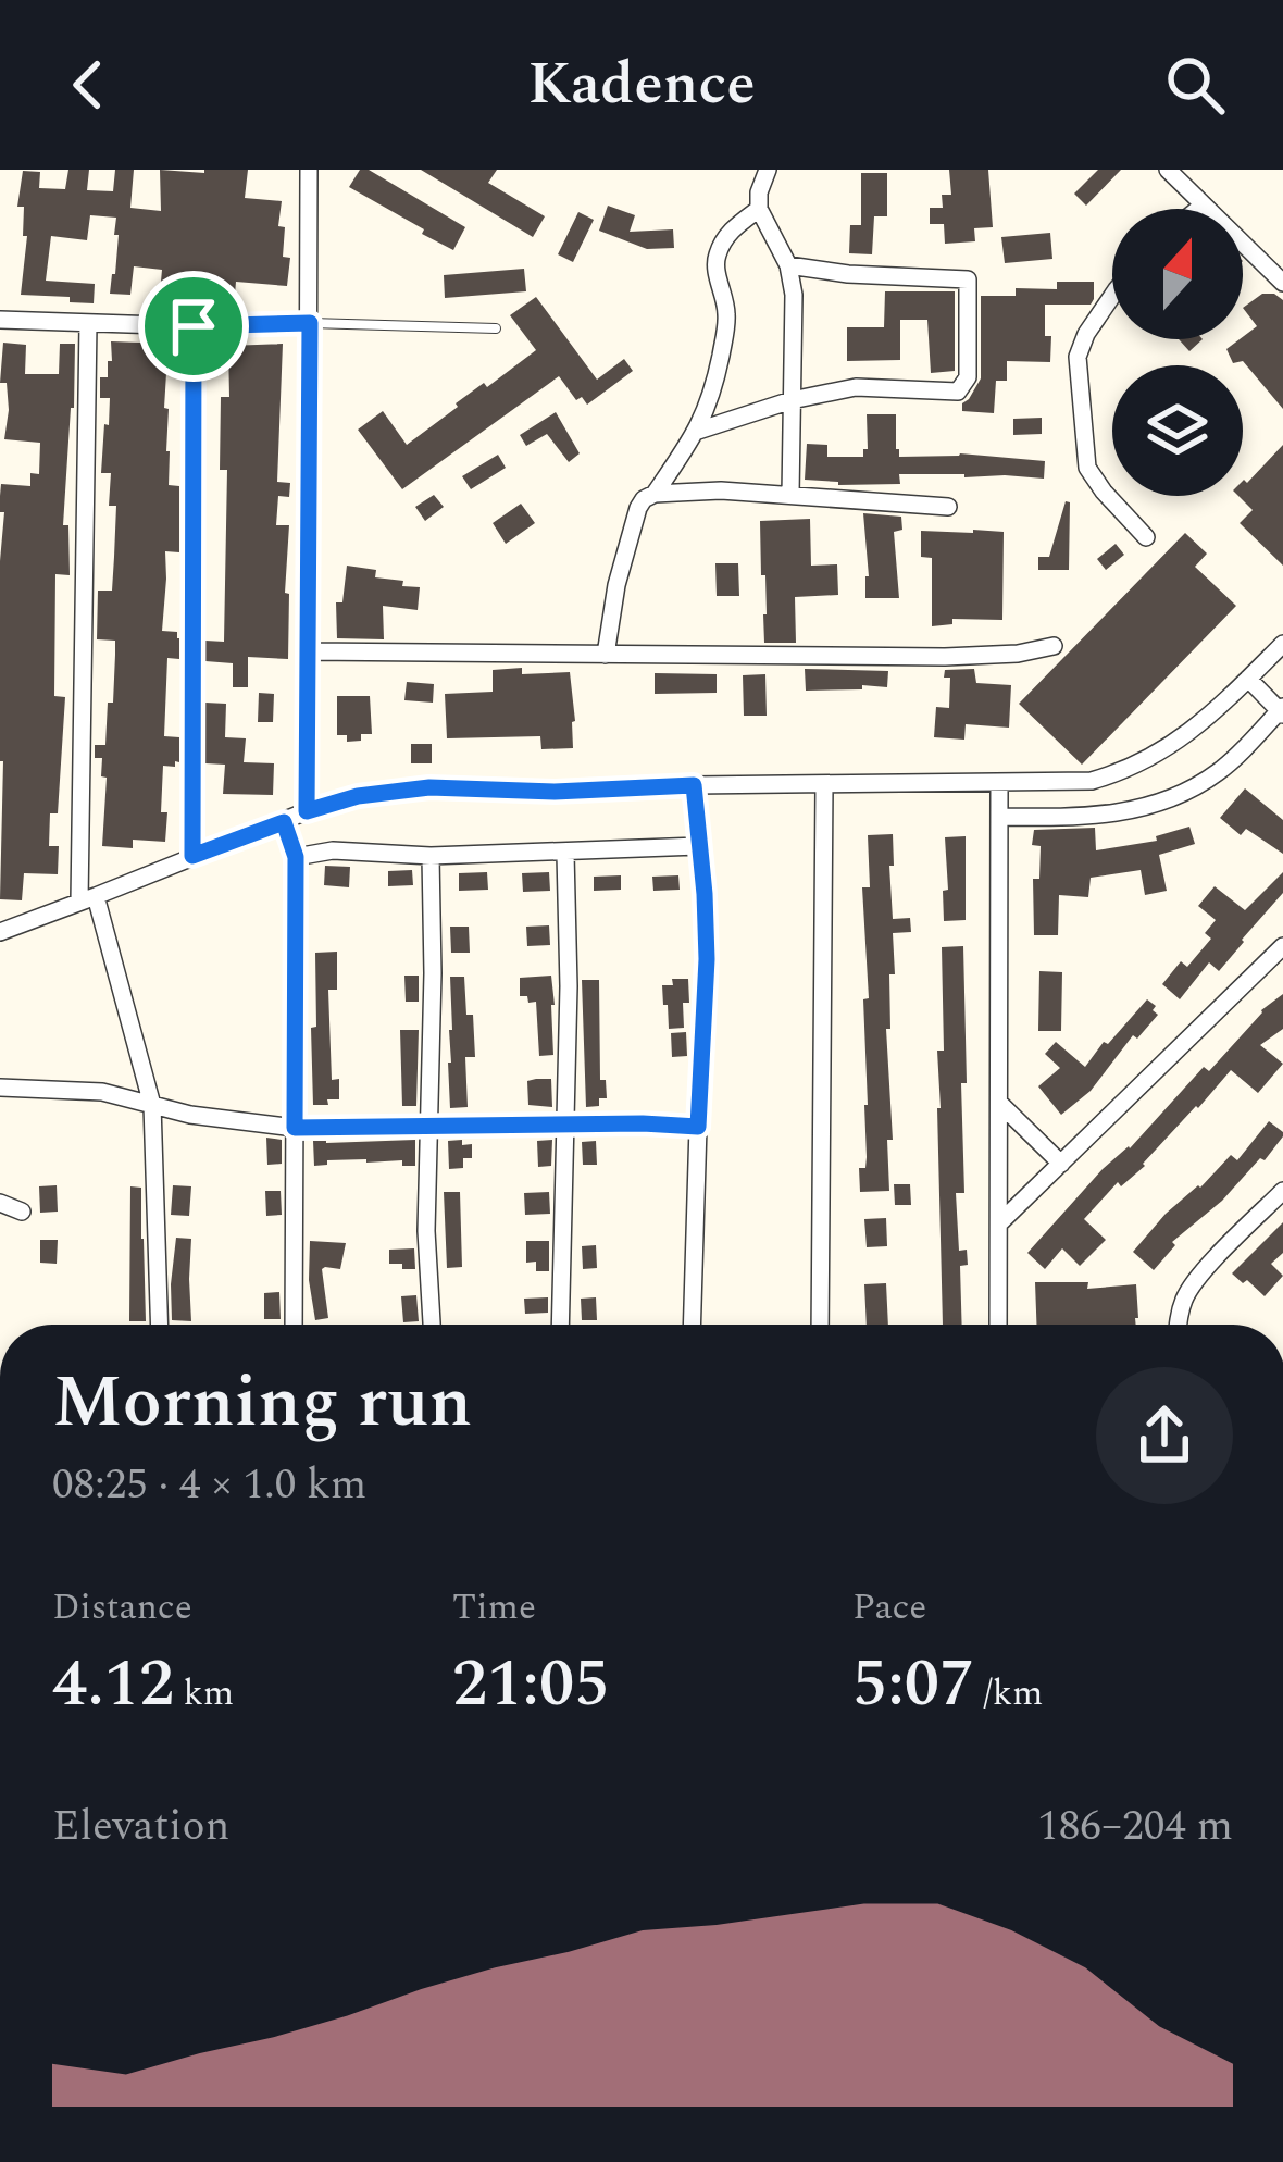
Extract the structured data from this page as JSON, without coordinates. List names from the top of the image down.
{
  "north": "top",
  "page": {
    "header": "Kadence",
    "heading": ["Morning run", "08:25 · 4 × 1.0 km"],
    "stats": [
      ["Distance", "4.12 km"],
      ["Time", "21:05"],
      ["Pace", "5:07 /km"]
    ],
    "chart": ["Elevation", "186–204 m"]
  }
}
